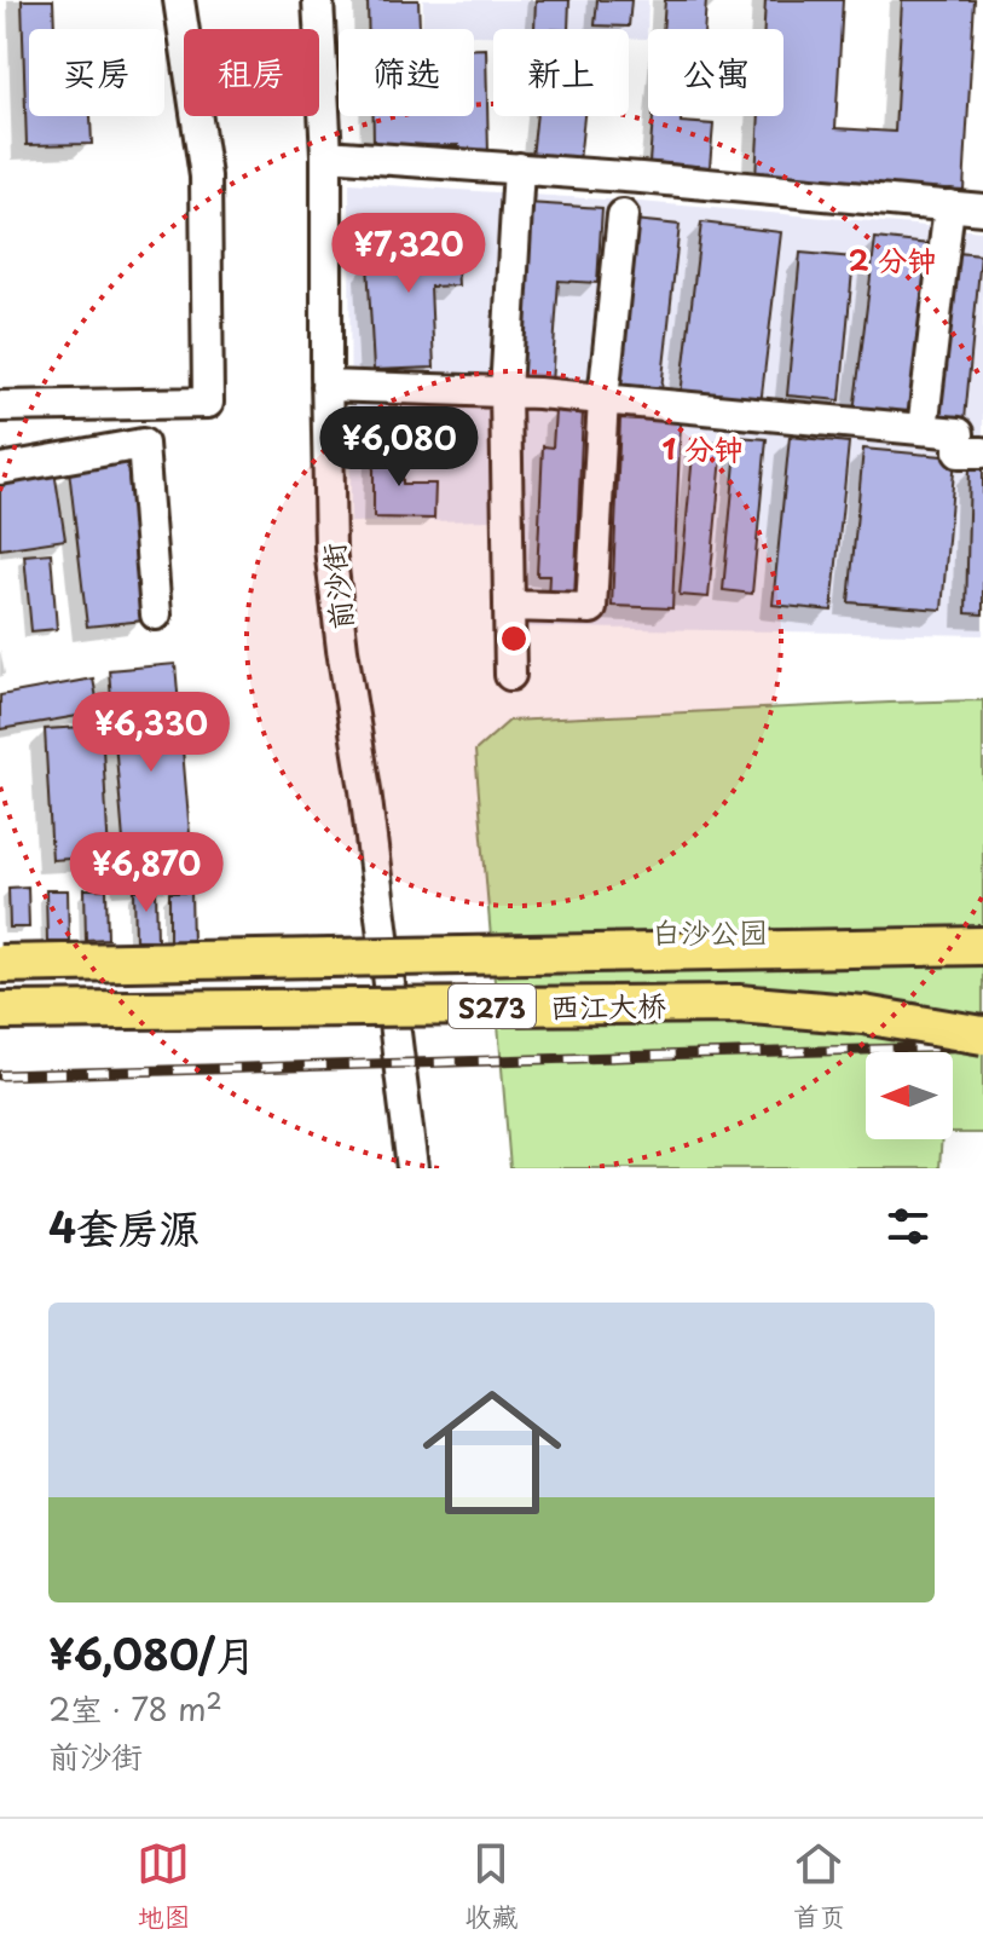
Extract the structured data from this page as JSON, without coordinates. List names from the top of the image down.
{
  "streets": {
    "main road": ["西江大桥", "S273"],
    "street": ["前沙街"]
  },
  "parks": ["白沙公园"],
  "north": "left",
  "page": {
    "chip": [
      "买房",
      "租房",
      "筛选",
      "新上",
      "公寓"
    ],
    "price": [
      "¥7,320",
      "¥6,080",
      "¥6,330",
      "¥6,870"
    ],
    "heading": "4套房源",
    "list": [
      {
        "name": "¥6,080/月",
        "note": "2室 · 78 m² · 前沙街"
      }
    ],
    "tabs": ["地图", "收藏", "首页"]
  },
  "rings": ["2 分钟", "1 分钟"]
}
